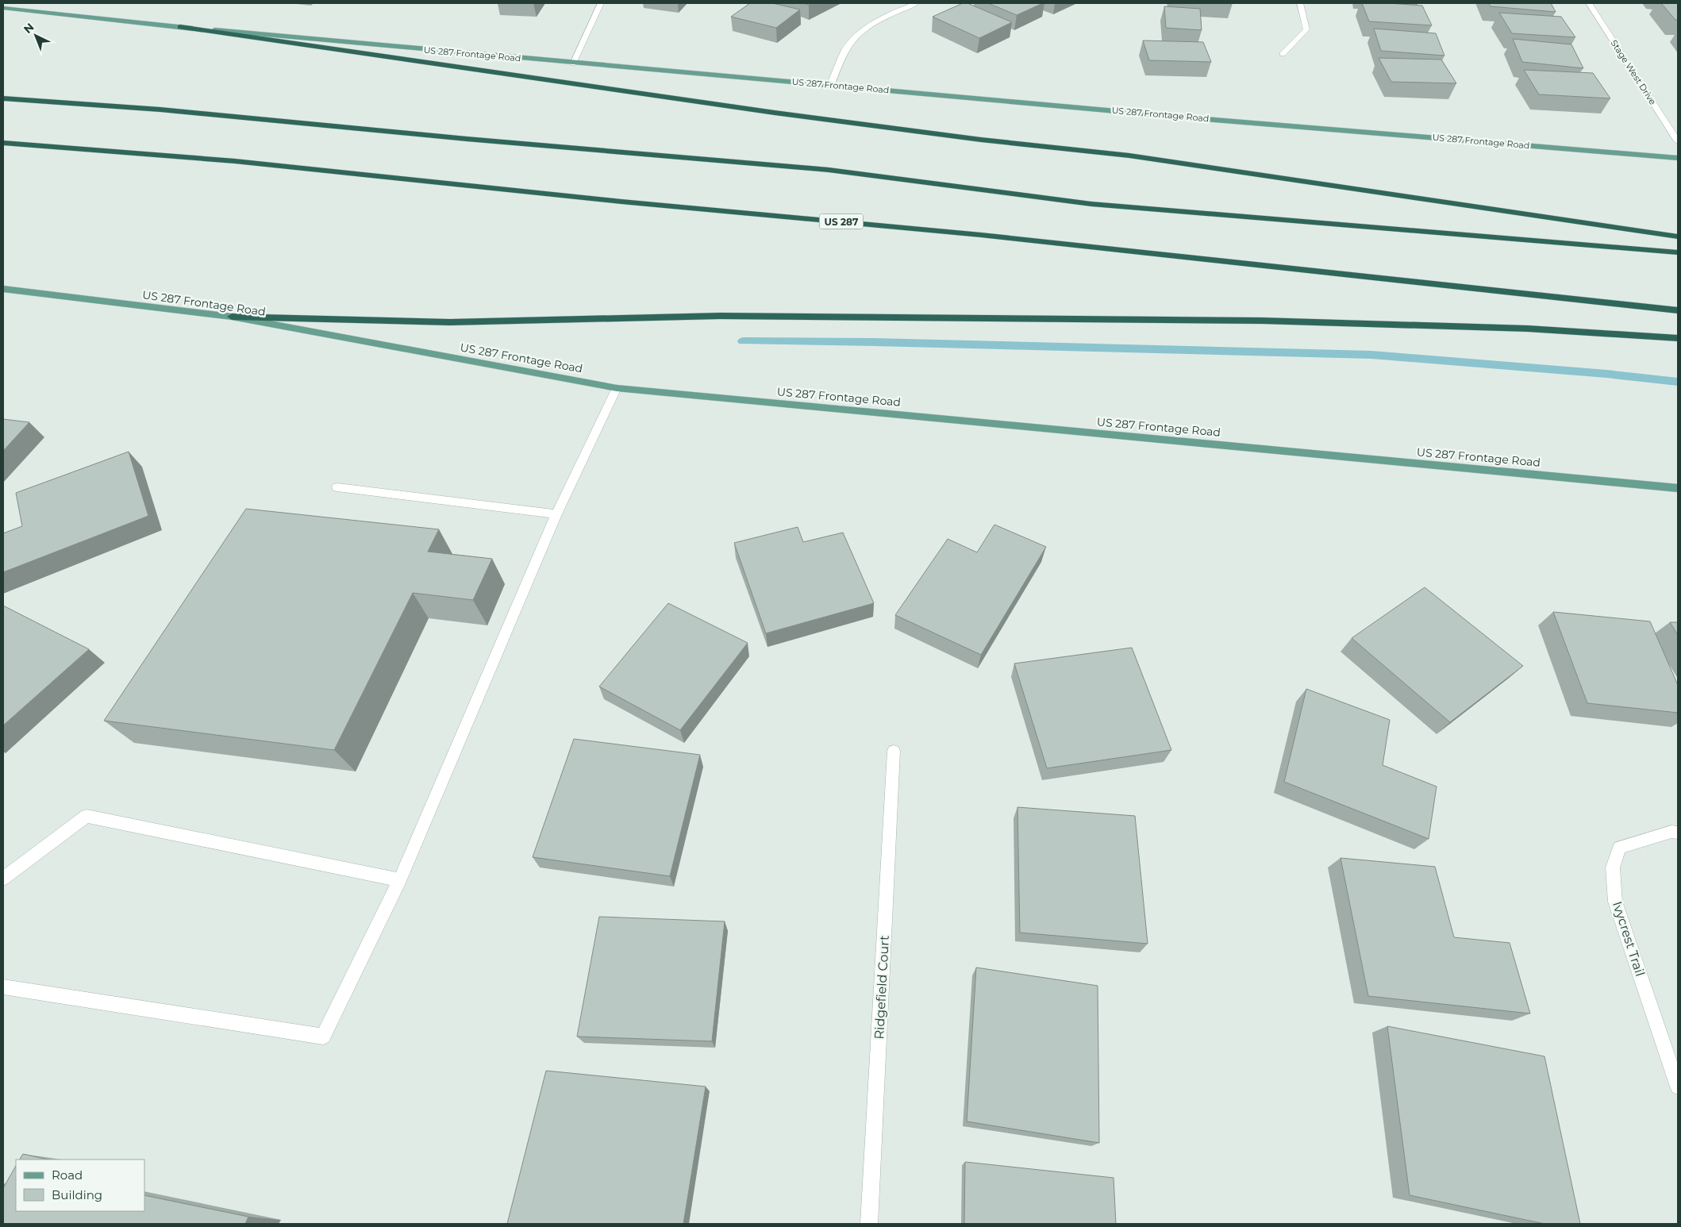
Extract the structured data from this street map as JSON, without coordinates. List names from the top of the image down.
{
  "streets": {
    "highway": ["US 287"],
    "main road": ["US 287 Frontage Road"],
    "street": ["Stage West Drive", "Ivycrest Trail", "Ridgefield Court"]
  },
  "legend": ["Road", "Building"],
  "north": "top left"
}
